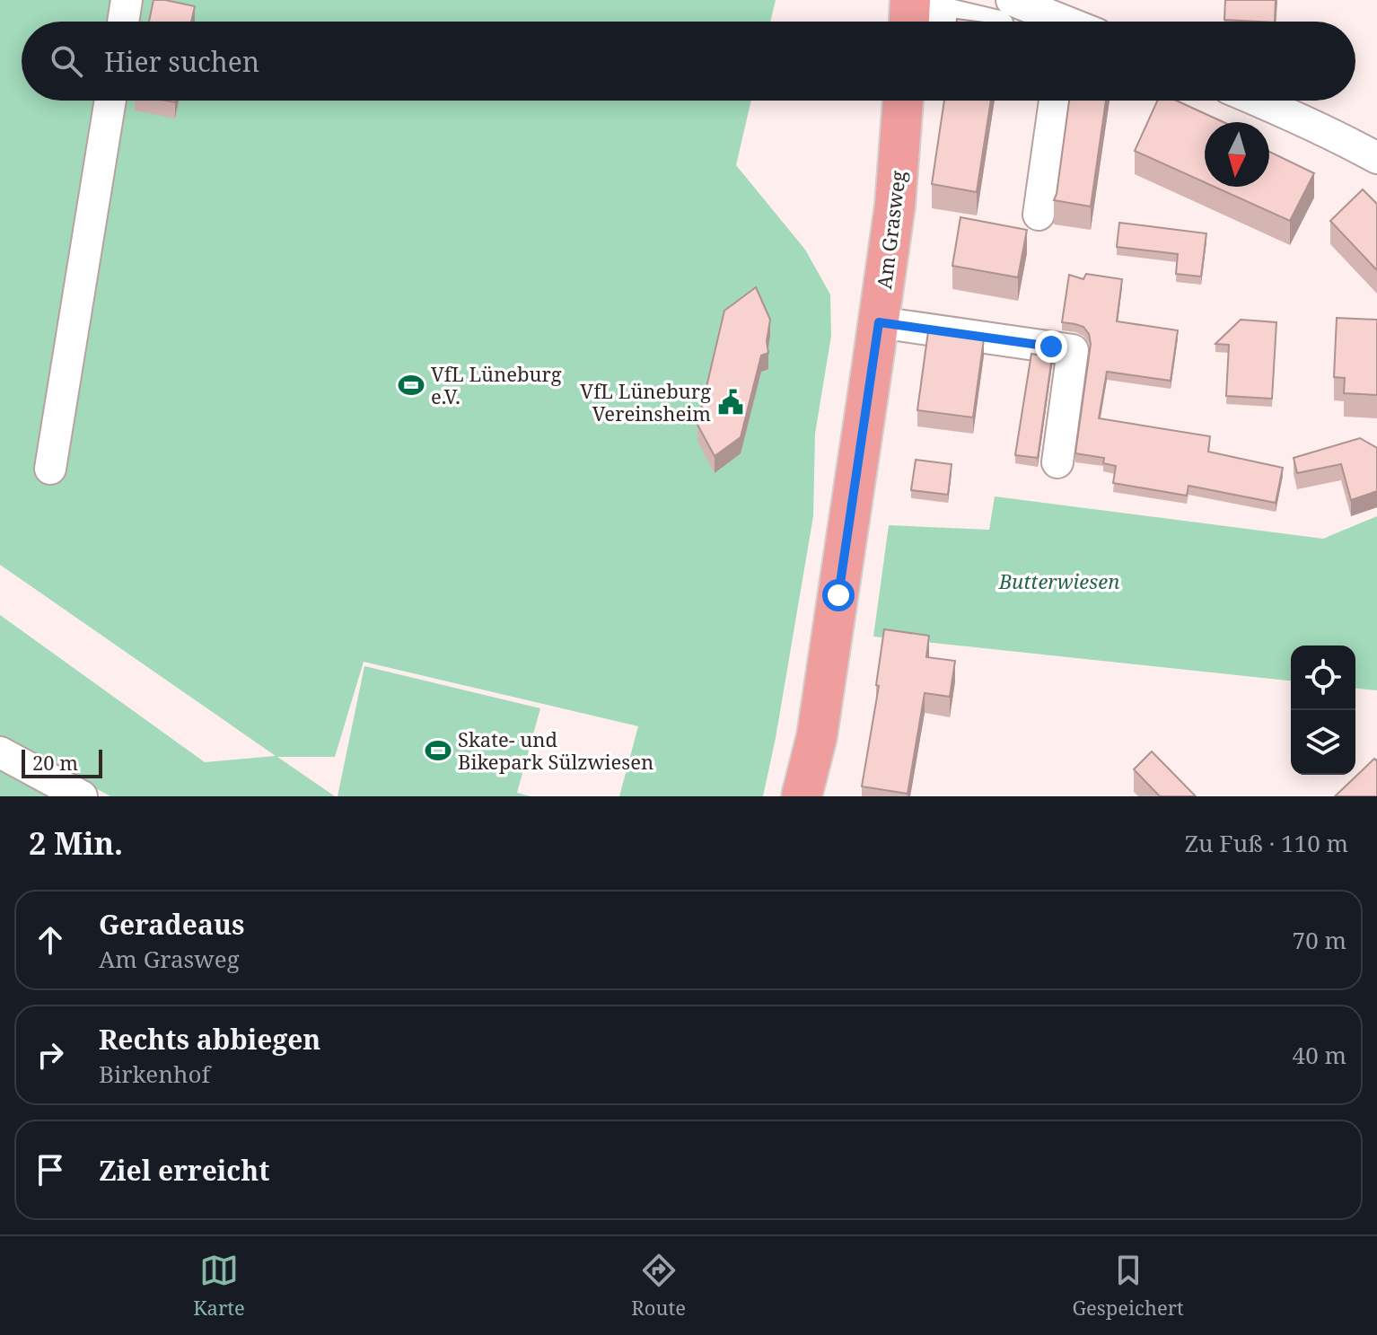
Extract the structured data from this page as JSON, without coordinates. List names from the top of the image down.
{
  "streets": {
    "main road": ["Am Grasweg"]
  },
  "parks": ["Butterwiesen"],
  "places": {
    "sports": ["VfL Lüneburg e.V.", "Skate- und Bikepark Sülzwiesen"],
    "public building": ["VfL Lüneburg Vereinsheim"]
  },
  "scale_bar": "20 m",
  "north": "bottom",
  "page": {
    "search": "Hier suchen",
    "scale": "20 m",
    "heading": ["2 Min.", "Zu Fuß · 110 m"],
    "list": [
      ["Geradeaus", "Am Grasweg", "70 m"],
      ["Rechts abbiegen", "Birkenhof", "40 m"],
      "Ziel erreicht"
    ],
    "nav": ["Karte", "Route", "Gespeichert"]
  }
}
